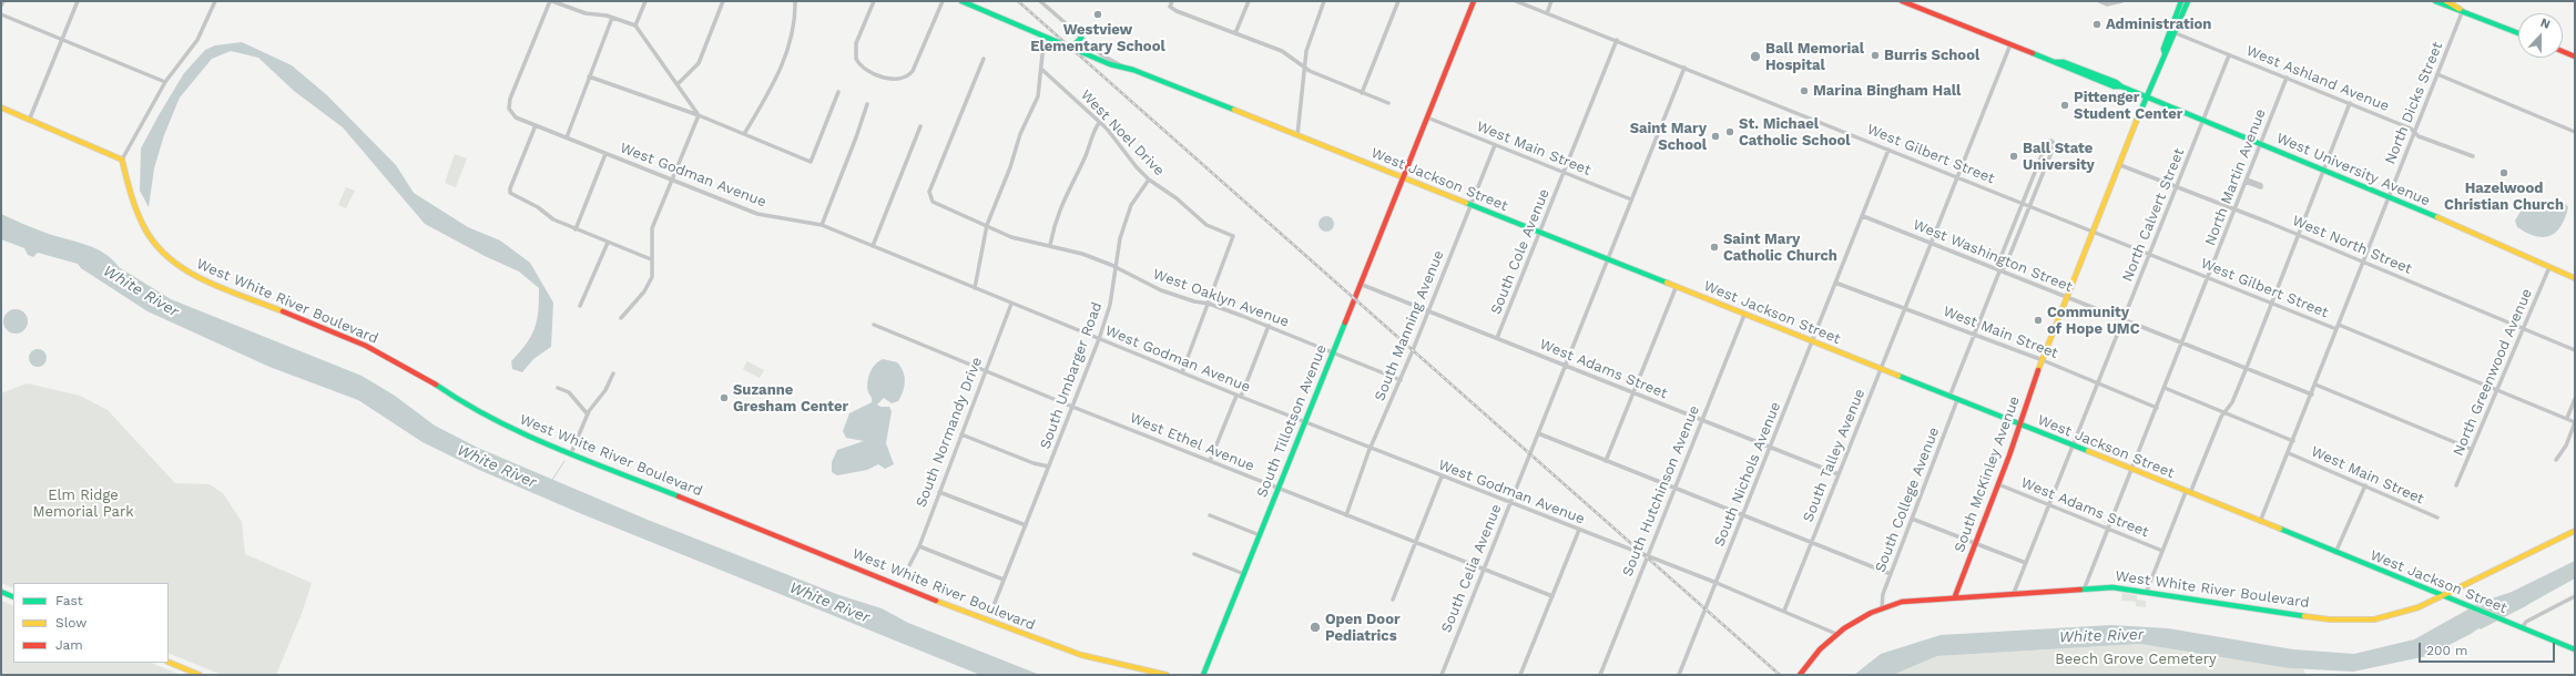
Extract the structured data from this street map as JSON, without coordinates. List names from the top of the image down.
{
  "streets": {
    "street": [
      "West Ashland Avenue",
      "North Dicks Street",
      "West Noel Drive",
      "West Main Street",
      "West Gilbert Street",
      "West University Avenue",
      "West Godman Avenue",
      "North Martin Avenue",
      "West Jackson Street",
      "North Calvert Street",
      "West North Street",
      "South Cole Avenue",
      "West Washington Street",
      "West Oaklyn Avenue",
      "West White River Boulevard",
      "South Manning Avenue",
      "West Adams Street",
      "North Greenwood Avenue",
      "South Umbarger Road",
      "South Tillotson Avenue",
      "South Normandy Drive",
      "West Ethel Avenue",
      "South Talley Avenue",
      "South Nichols Avenue",
      "South McKinley Avenue",
      "South Hutchinson Avenue",
      "South College Avenue",
      "South Celia Avenue"
    ]
  },
  "crossings": [
    ["West Ashland Avenue", "North Dicks Street"],
    ["West Ashland Avenue", "North Martin Avenue"],
    ["West Ashland Avenue", "North Calvert Street"],
    ["North Dicks Street", "West Main Street"],
    ["North Dicks Street", "West Gilbert Street"],
    ["North Dicks Street", "West University Avenue"],
    ["North Dicks Street", "West Jackson Street"],
    ["North Dicks Street", "West North Street"],
    ["North Dicks Street", "West Washington Street"],
    ["West Noel Drive", "West Oaklyn Avenue"],
    ["West Noel Drive", "South Umbarger Road"],
    ["West Main Street", "North Martin Avenue"],
    ["West Main Street", "North Calvert Street"],
    ["West Main Street", "South Cole Avenue"],
    ["West Main Street", "South Manning Avenue"],
    ["West Main Street", "South Tillotson Avenue"],
    ["West Main Street", "South Talley Avenue"],
    ["West Main Street", "South Nichols Avenue"],
    ["West Main Street", "South McKinley Avenue"],
    ["West Main Street", "South Celia Avenue"],
    ["West Gilbert Street", "North Martin Avenue"],
    ["West Gilbert Street", "North Calvert Street"],
    ["West Gilbert Street", "South Cole Avenue"],
    ["West Gilbert Street", "North Greenwood Avenue"],
    ["West Gilbert Street", "South Talley Avenue"],
    ["West Gilbert Street", "South Nichols Avenue"],
    ["West Gilbert Street", "South McKinley Avenue"],
    ["West Gilbert Street", "South Celia Avenue"],
    ["West University Avenue", "North Martin Avenue"],
    ["West University Avenue", "North Calvert Street"],
    ["West University Avenue", "North Greenwood Avenue"],
    ["West University Avenue", "South Talley Avenue"],
    ["West University Avenue", "South McKinley Avenue"],
    ["West Godman Avenue", "West White River Boulevard"],
    ["West Godman Avenue", "South Manning Avenue"],
    ["West Godman Avenue", "South Umbarger Road"],
    ["West Godman Avenue", "South Tillotson Avenue"],
    ["West Godman Avenue", "South Normandy Drive"],
    ["West Godman Avenue", "South Talley Avenue"],
    ["West Godman Avenue", "South Nichols Avenue"],
    ["West Godman Avenue", "South Hutchinson Avenue"],
    ["West Godman Avenue", "South Celia Avenue"],
    ["North Martin Avenue", "West Jackson Street"],
    ["North Martin Avenue", "West North Street"],
    ["North Martin Avenue", "West Washington Street"],
    ["North Martin Avenue", "West White River Boulevard"],
    ["North Martin Avenue", "West Adams Street"],
    ["West Jackson Street", "North Calvert Street"],
    ["West Jackson Street", "South Cole Avenue"],
    ["West Jackson Street", "West White River Boulevard"],
    ["West Jackson Street", "South Manning Avenue"],
    ["West Jackson Street", "South Tillotson Avenue"],
    ["West Jackson Street", "South Talley Avenue"],
    ["West Jackson Street", "South Nichols Avenue"],
    ["West Jackson Street", "South McKinley Avenue"],
    ["West Jackson Street", "South Hutchinson Avenue"],
    ["West Jackson Street", "South College Avenue"],
    ["West Jackson Street", "South Celia Avenue"],
    ["North Calvert Street", "West North Street"],
    ["North Calvert Street", "West Washington Street"],
    ["North Calvert Street", "West White River Boulevard"],
    ["North Calvert Street", "West Adams Street"],
    ["West North Street", "North Greenwood Avenue"],
    ["West North Street", "South McKinley Avenue"],
    ["South Cole Avenue", "West Adams Street"],
    ["West Washington Street", "South Talley Avenue"],
    ["West Washington Street", "South Nichols Avenue"],
    ["West Washington Street", "South McKinley Avenue"],
    ["West Oaklyn Avenue", "South Manning Avenue"],
    ["West Oaklyn Avenue", "South Umbarger Road"],
    ["West Oaklyn Avenue", "South Tillotson Avenue"],
    ["West White River Boulevard", "South McKinley Avenue"],
    ["West White River Boulevard", "South College Avenue"],
    ["South Manning Avenue", "West Adams Street"],
    ["South Manning Avenue", "West Ethel Avenue"],
    ["West Adams Street", "South Tillotson Avenue"],
    ["West Adams Street", "South Talley Avenue"],
    ["West Adams Street", "South Nichols Avenue"],
    ["West Adams Street", "South McKinley Avenue"],
    ["West Adams Street", "South Hutchinson Avenue"],
    ["West Adams Street", "South Celia Avenue"],
    ["South Umbarger Road", "West Ethel Avenue"],
    ["South Tillotson Avenue", "West Ethel Avenue"],
    ["South Normandy Drive", "West Ethel Avenue"],
    ["West Ethel Avenue", "South Celia Avenue"]
  ],
  "water": ["White River"],
  "parks": ["Elm Ridge Memorial Park", "Beech Grove Cemetery"],
  "places": [
    "Westview Elementary School",
    "Administration",
    "Burris School",
    "Ball Memorial Hospital",
    "Marina Bingham Hall",
    "Pittenger Student Center",
    "St. Michael Catholic School",
    "Saint Mary School",
    "Ball State University",
    "Hazelwood Christian Church",
    "Saint Mary Catholic Church",
    "Community of Hope UMC",
    "Suzanne Gresham Center",
    "Open Door Pediatrics"
  ],
  "legend": ["Fast", "Slow", "Jam"],
  "scale_bar": "200 m",
  "north": "top"
}
